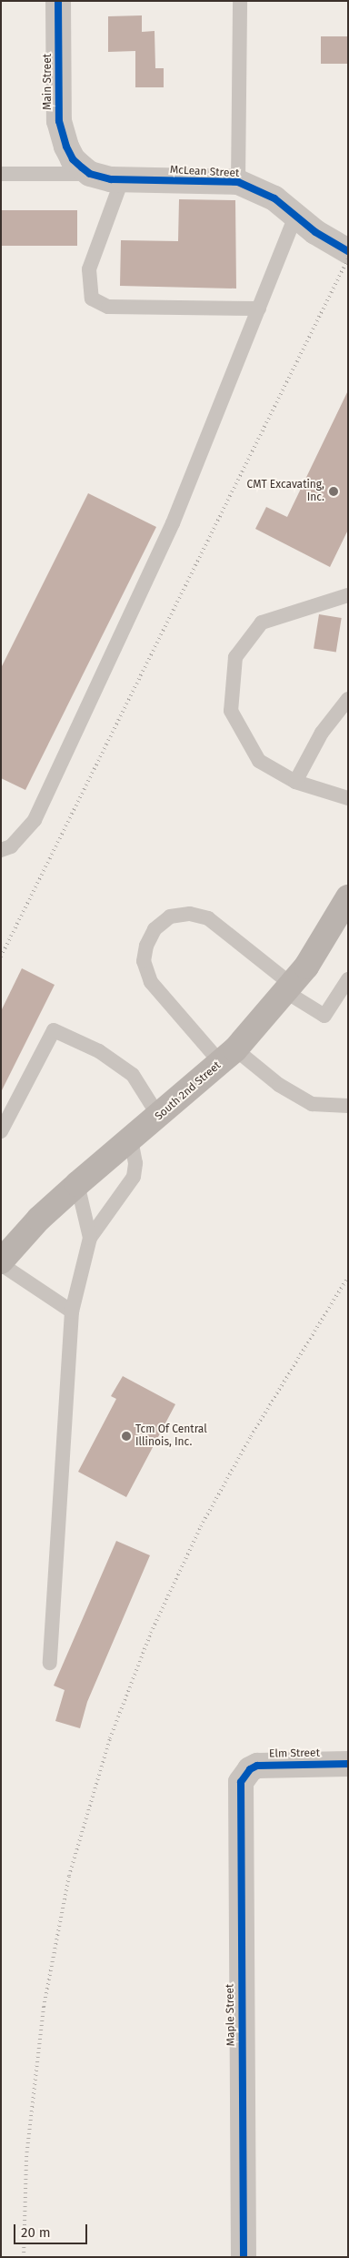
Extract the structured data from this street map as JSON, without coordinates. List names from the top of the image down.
{
  "streets": {
    "main road": ["South 2nd Street"],
    "street": [
      "Main Street",
      "McLean Street",
      "Elm Street",
      "Maple Street"
    ]
  },
  "crossings": [
    ["Main Street", "McLean Street"],
    ["Elm Street", "Maple Street"]
  ],
  "places": ["CMT Excavating, Inc.", "Tcm Of Central Illinois, Inc."],
  "scale_bar": "20 m"
}
